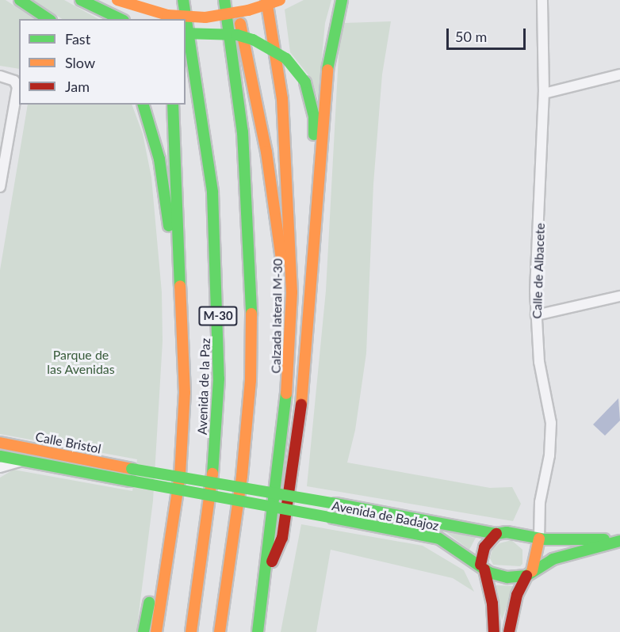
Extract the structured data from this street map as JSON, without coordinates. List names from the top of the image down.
{
  "streets": {
    "main road": [
      "M-30",
      "Calzada lateral M-30",
      "Avenida de la Paz",
      "Calle Bristol",
      "Avenida de Badajoz"
    ],
    "street": ["Calle de Albacete"]
  },
  "crossings": [
    ["Calle de Albacete", "Avenida de Badajoz"],
    ["Calle Bristol", "Avenida de Badajoz"]
  ],
  "parks": ["Parque de las Avenidas"],
  "legend": ["Fast", "Slow", "Jam"],
  "scale_bar": "50 m"
}
